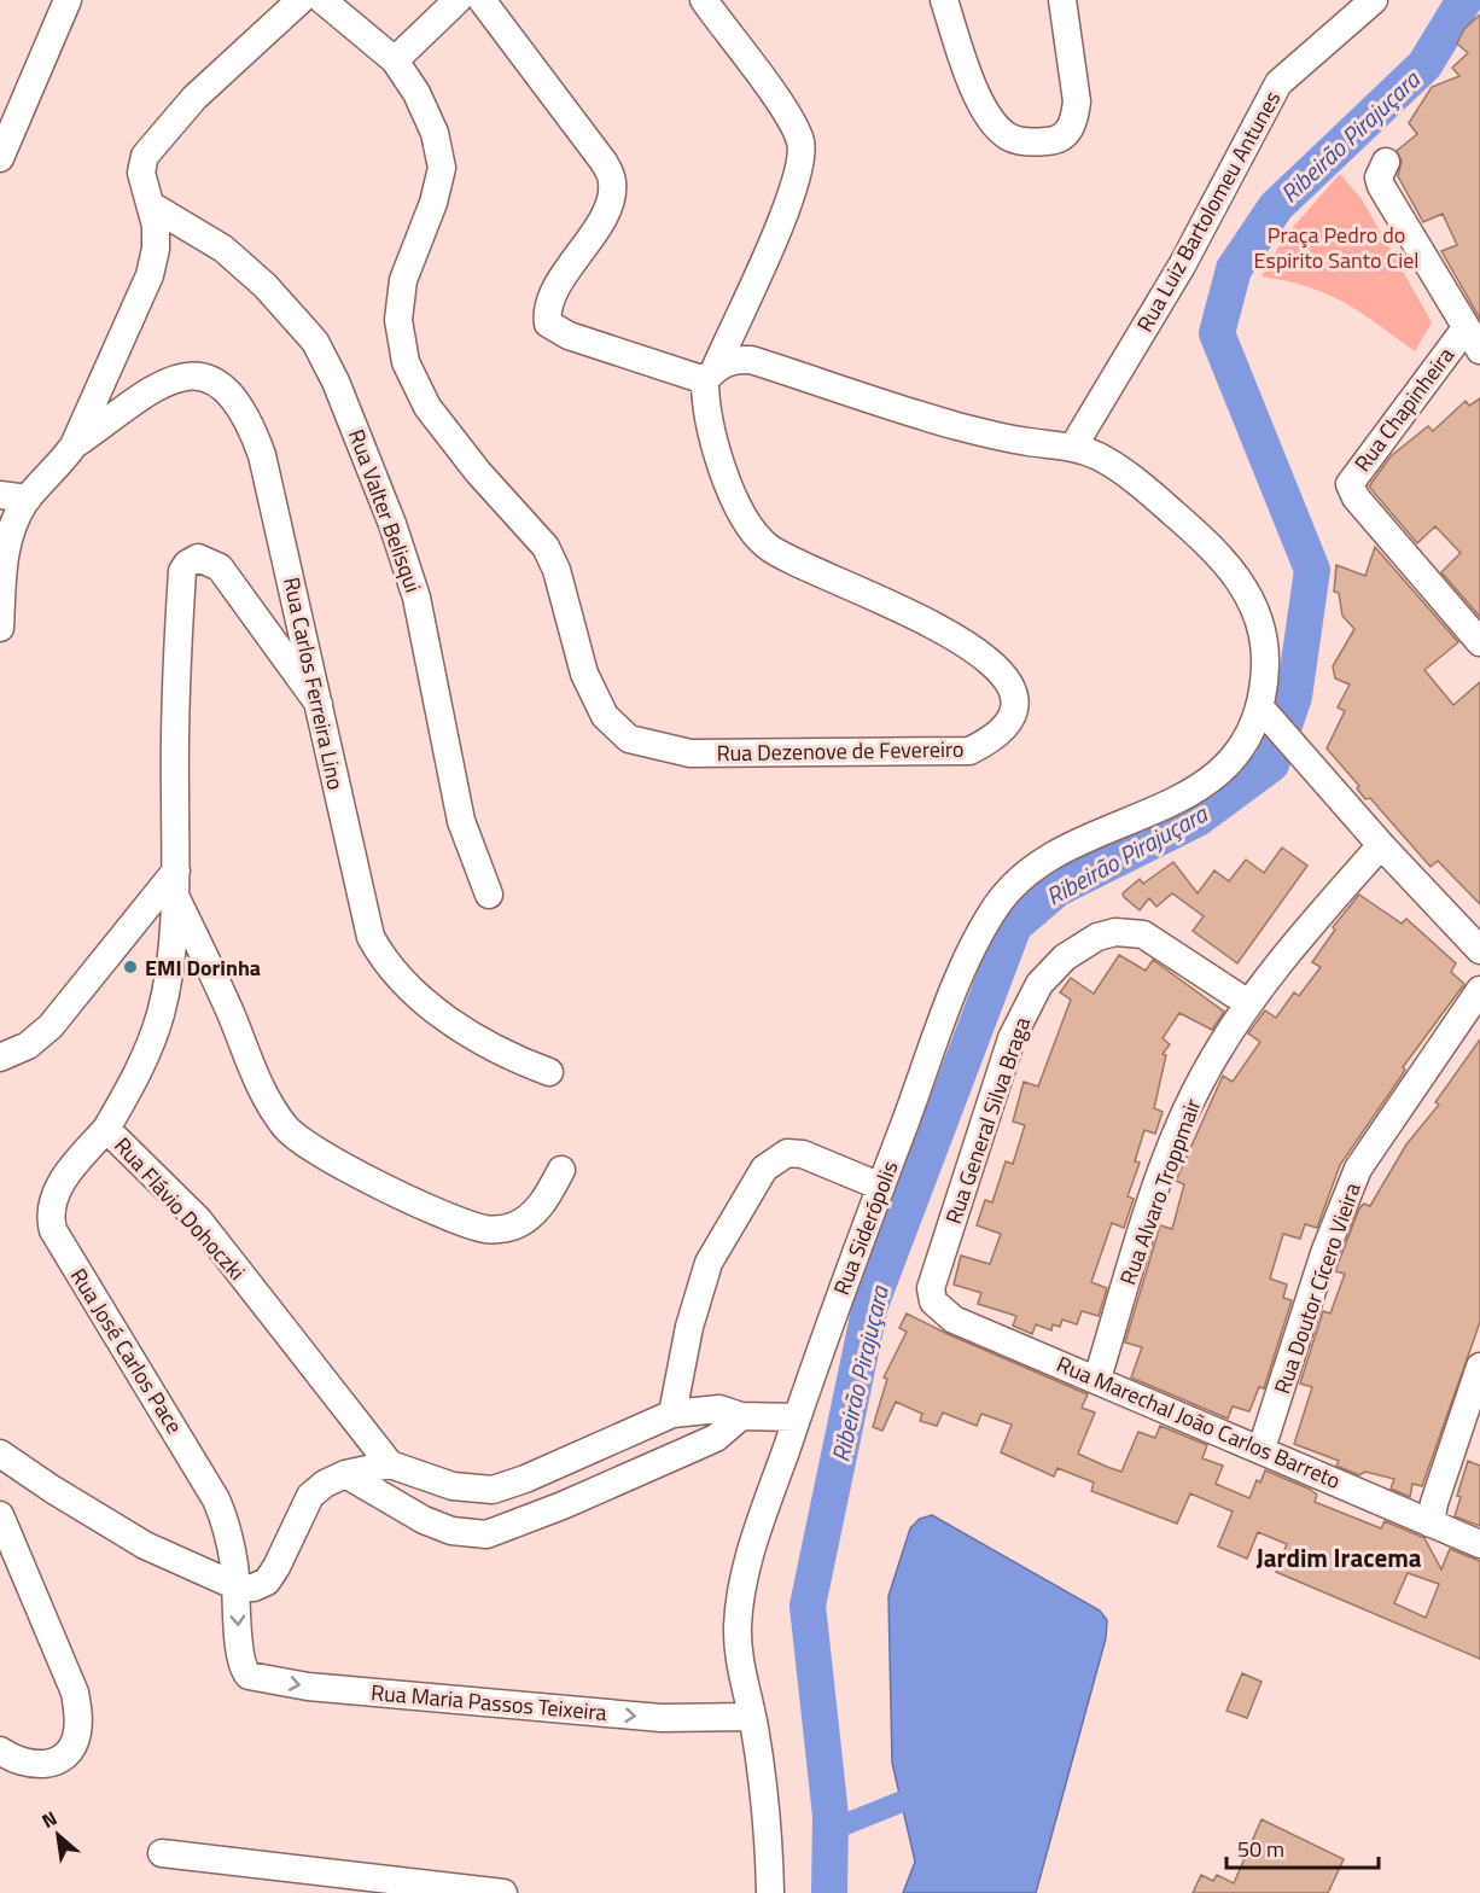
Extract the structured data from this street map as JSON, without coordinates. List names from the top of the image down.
{
  "streets": {
    "street": [
      "Rua Luiz Bartolomeu Antunes",
      "Rua Chapinheira",
      "Rua Valter Belisqui",
      "Rua Carlos Ferreira Lino",
      "Rua Dezenove de Fevereiro",
      "Rua General Silva Braga",
      "Rua Alvaro Troppmair",
      "Rua Flávio Dohoczki",
      "Rua Siderópolis",
      "Rua Doutor Cícero Vieira",
      "Rua José Carlos Pace",
      "Rua Marechal João Carlos Barreto",
      "Rua Maria Passos Teixeira"
    ]
  },
  "crossings": [
    ["Rua Carlos Ferreira Lino", "Rua Flávio Dohoczki"],
    ["Rua General Silva Braga", "Rua Alvaro Troppmair"],
    ["Rua General Silva Braga", "Rua Marechal João Carlos Barreto"],
    ["Rua Alvaro Troppmair", "Rua Marechal João Carlos Barreto"],
    ["Rua Flávio Dohoczki", "Rua José Carlos Pace"],
    ["Rua Siderópolis", "Rua Maria Passos Teixeira"],
    ["Rua Doutor Cícero Vieira", "Rua Marechal João Carlos Barreto"],
    ["Rua José Carlos Pace", "Rua Maria Passos Teixeira"]
  ],
  "districts": ["Jardim Iracema"],
  "water": ["Ribeirão Pirajuçara"],
  "parks": ["Praça Pedro do Espirito Santo Ciel"],
  "places": ["EMI Dorinha"],
  "scale_bar": "50 m",
  "north": "top left"
}
